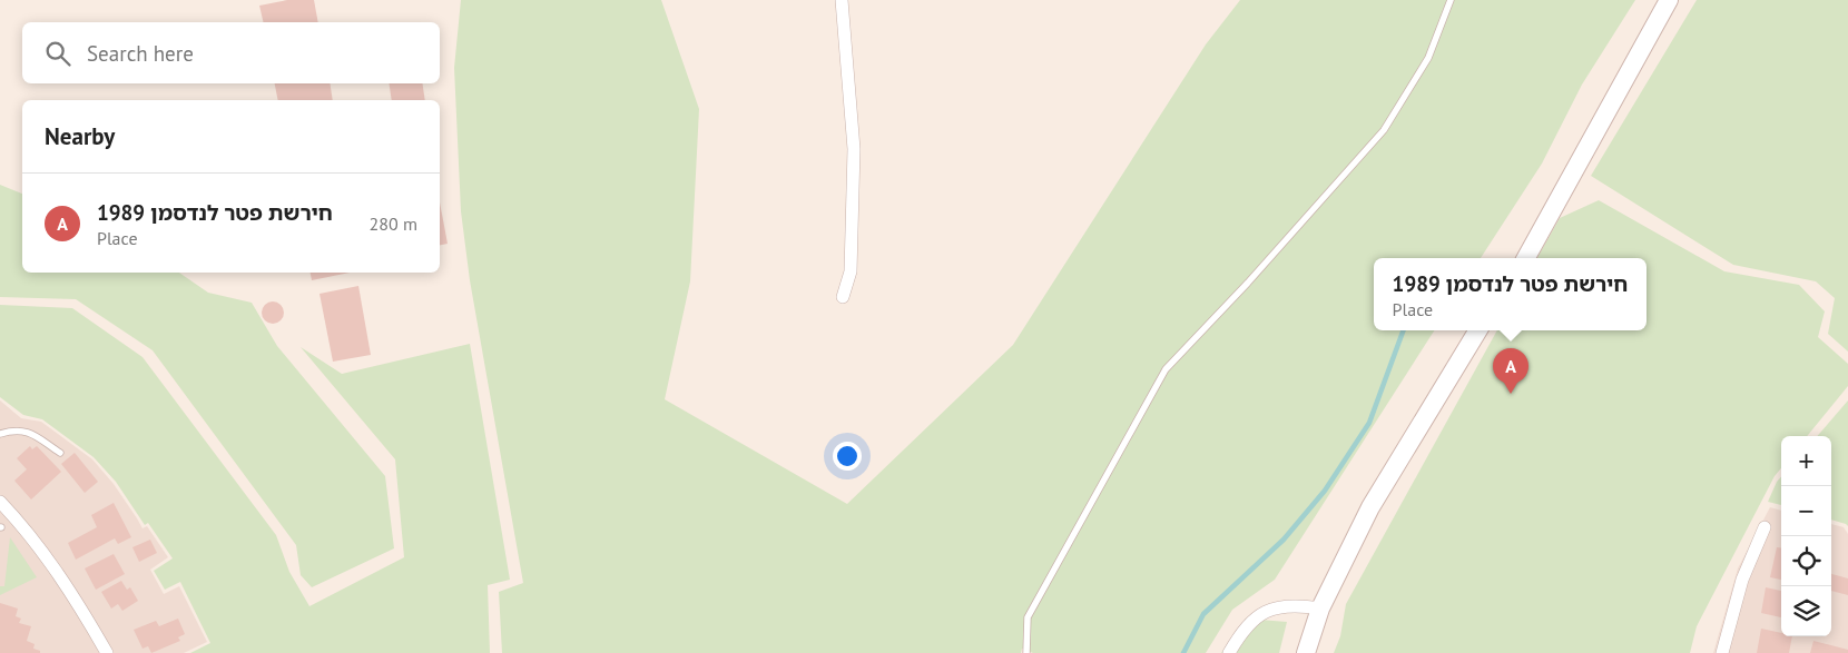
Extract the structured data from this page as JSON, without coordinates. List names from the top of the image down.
{
  "page": {
    "search": "Search here",
    "heading": "Nearby",
    "list": [
      {
        "mark": "A",
        "name": "חירשת פטר לנדסמן 1989",
        "note": "Place",
        "value": "280 m"
      }
    ],
    "popup": ["חירשת פטר לנדסמן 1989", "Place"],
    "pins": "A",
    "map_buttons": ["+", "−"]
  }
}
